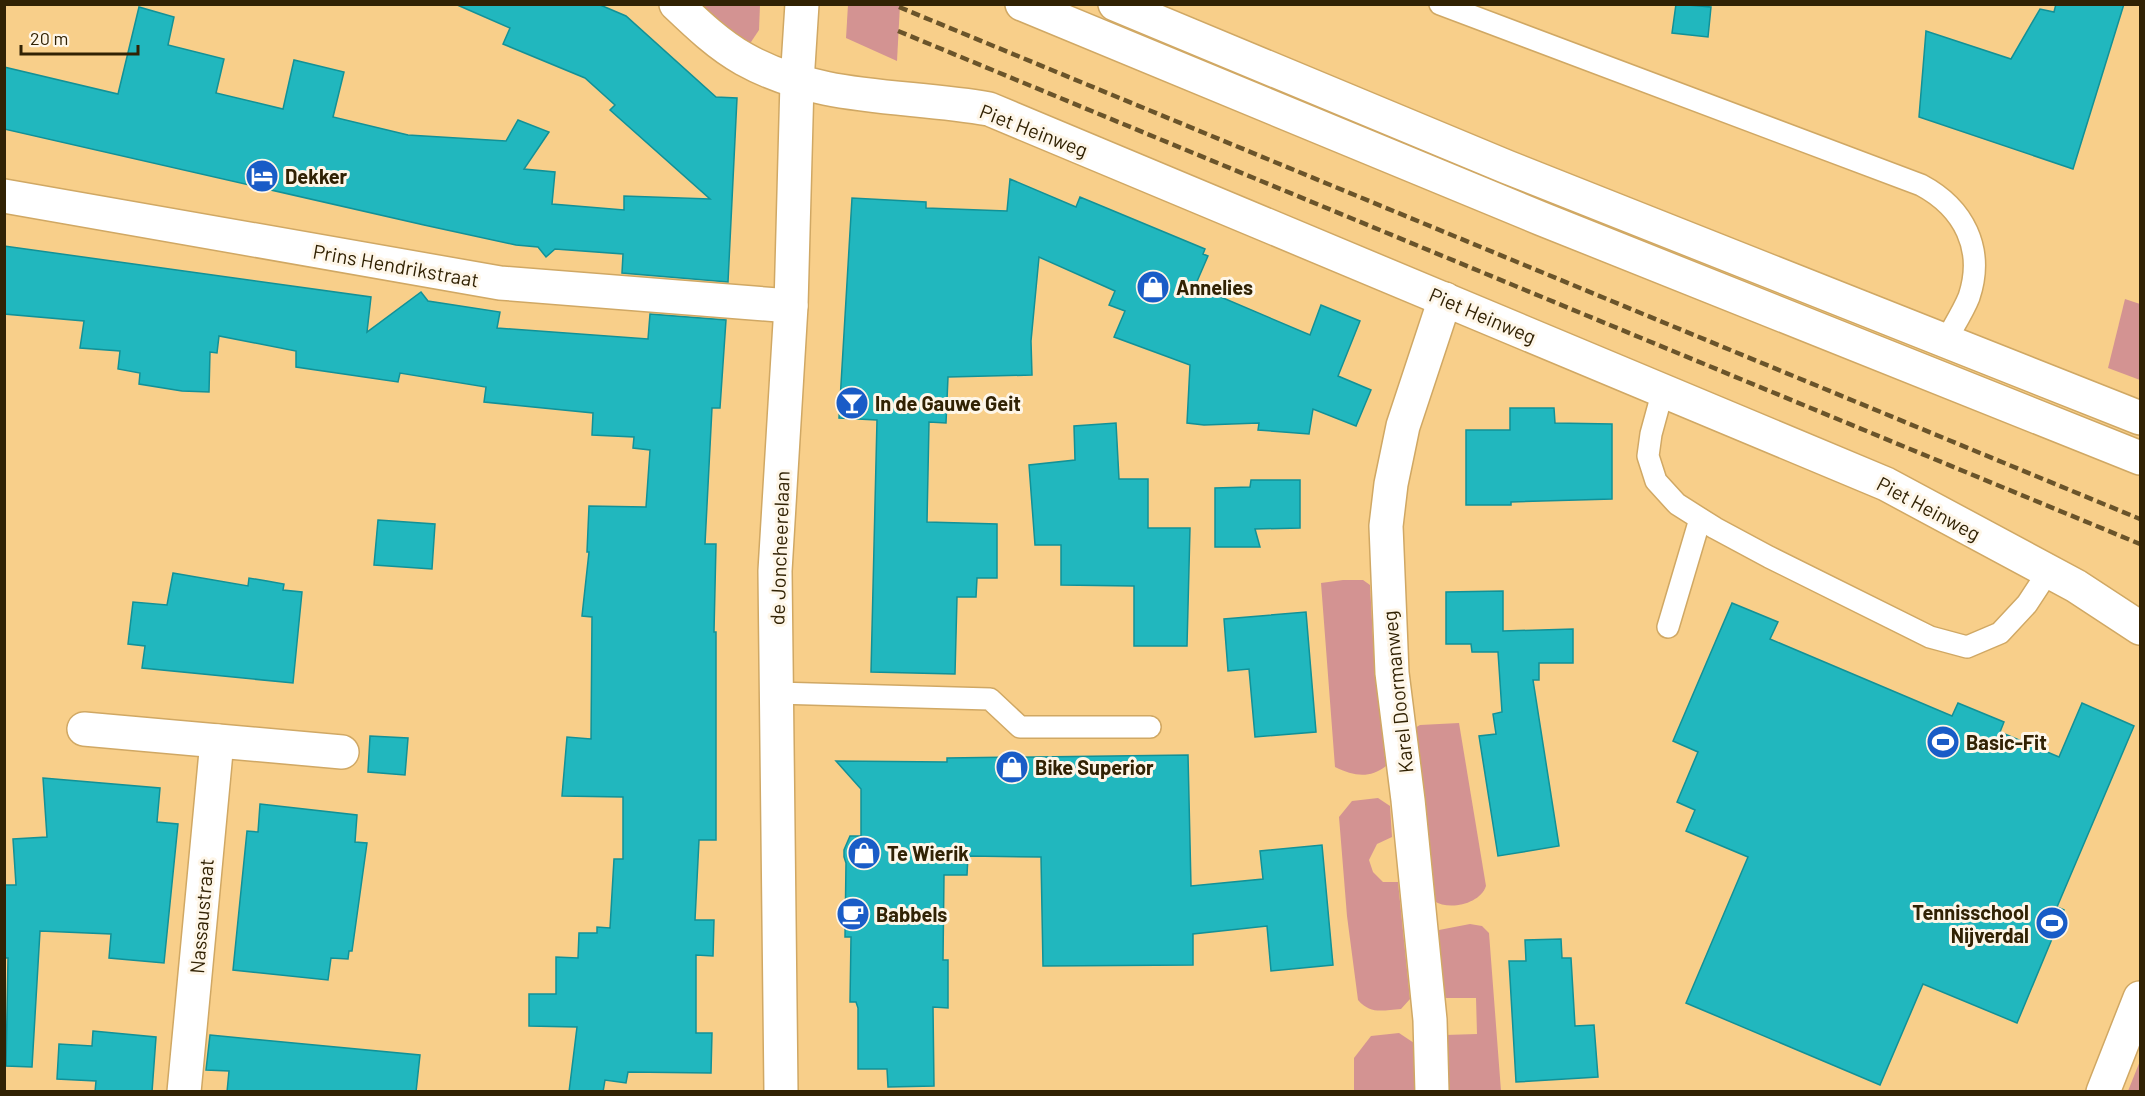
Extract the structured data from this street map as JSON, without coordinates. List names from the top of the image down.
{
  "streets": {
    "street": [
      "Piet Heinweg",
      "Prins Hendrikstraat",
      "de Joncheerelaan",
      "Karel Doormanweg",
      "Nassaustraat"
    ]
  },
  "crossings": [
    ["Piet Heinweg", "de Joncheerelaan"],
    ["Piet Heinweg", "Karel Doormanweg"],
    ["Prins Hendrikstraat", "de Joncheerelaan"]
  ],
  "places": {
    "hotel": ["Dekker"],
    "shop": ["Annelies", "Bike Superior", "Te Wierik"],
    "bar": ["In de Gauwe Geit"],
    "sports": ["Basic-Fit", "Tennisschool Nijverdal"],
    "cafe": ["Babbels"]
  },
  "scale_bar": "20 m"
}
